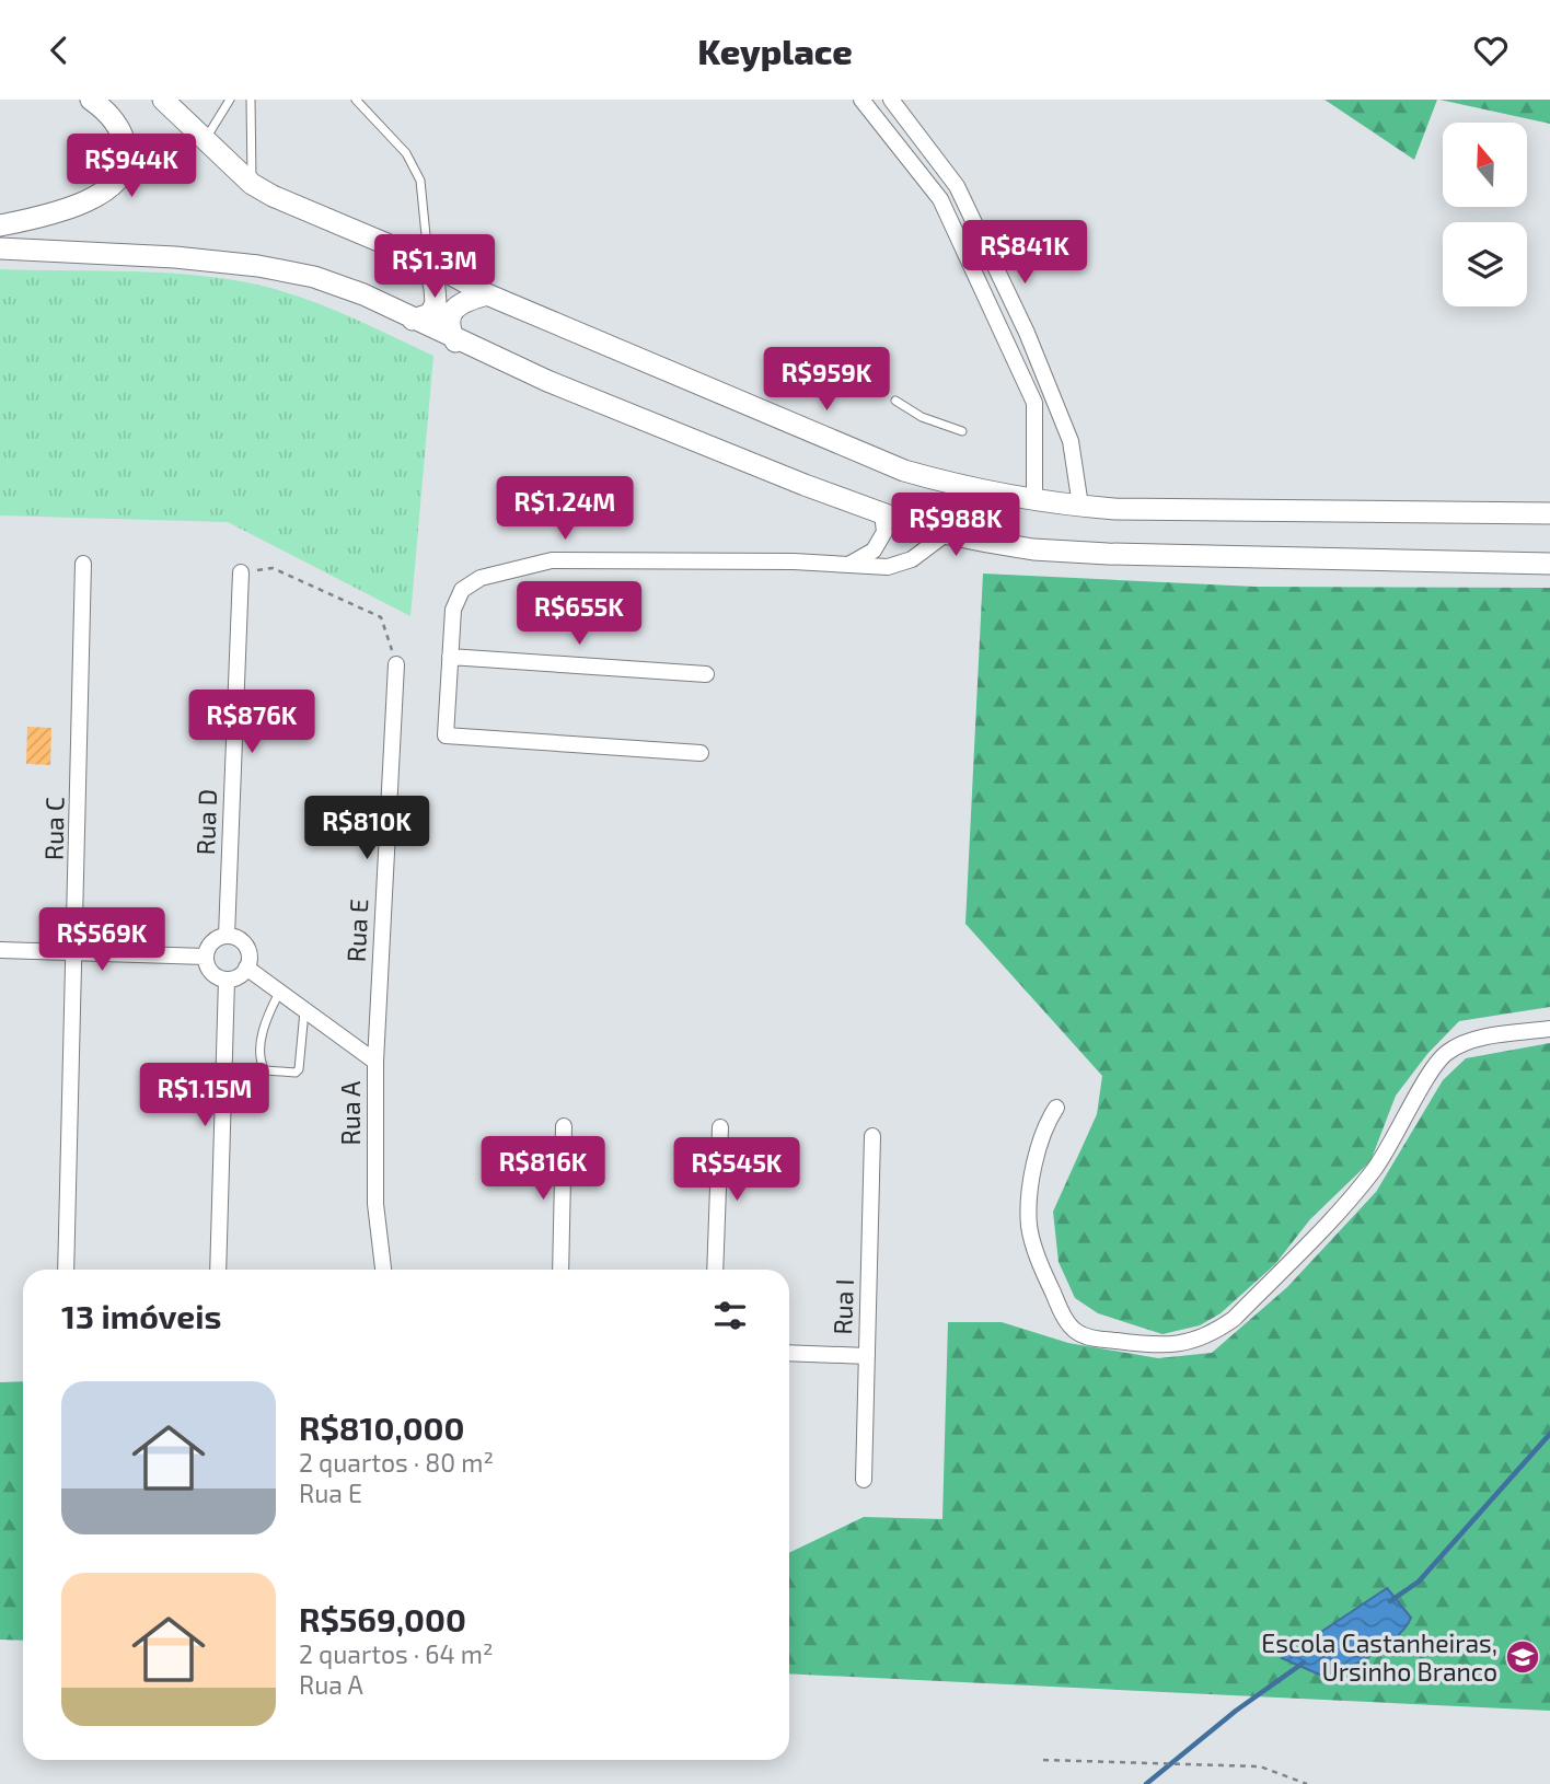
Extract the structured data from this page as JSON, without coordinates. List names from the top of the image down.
{
  "streets": {
    "street": [
      "Rua D",
      "Rua C",
      "Rua E",
      "Rua A",
      "Rua I"
    ]
  },
  "crossings": [
    ["Rua D", "Rua A"],
    ["Rua E", "Rua A"]
  ],
  "places": {
    "school or university": ["Escola Castanheiras, Ursinho Branco"]
  },
  "north": "top",
  "page": {
    "header": "Keyplace",
    "price": [
      "R$944K",
      "R$841K",
      "R$1.3M",
      "R$959K",
      "R$1.24M",
      "R$988K",
      "R$655K",
      "R$876K",
      "R$810K",
      "R$569K",
      "R$1.15M",
      "R$816K",
      "R$545K"
    ],
    "heading": "13 imóveis",
    "list": [
      {
        "name": "R$810,000",
        "note": "2 quartos · 80 m² · Rua E"
      },
      {
        "name": "R$569,000",
        "note": "2 quartos · 64 m² · Rua A"
      }
    ]
  }
}
